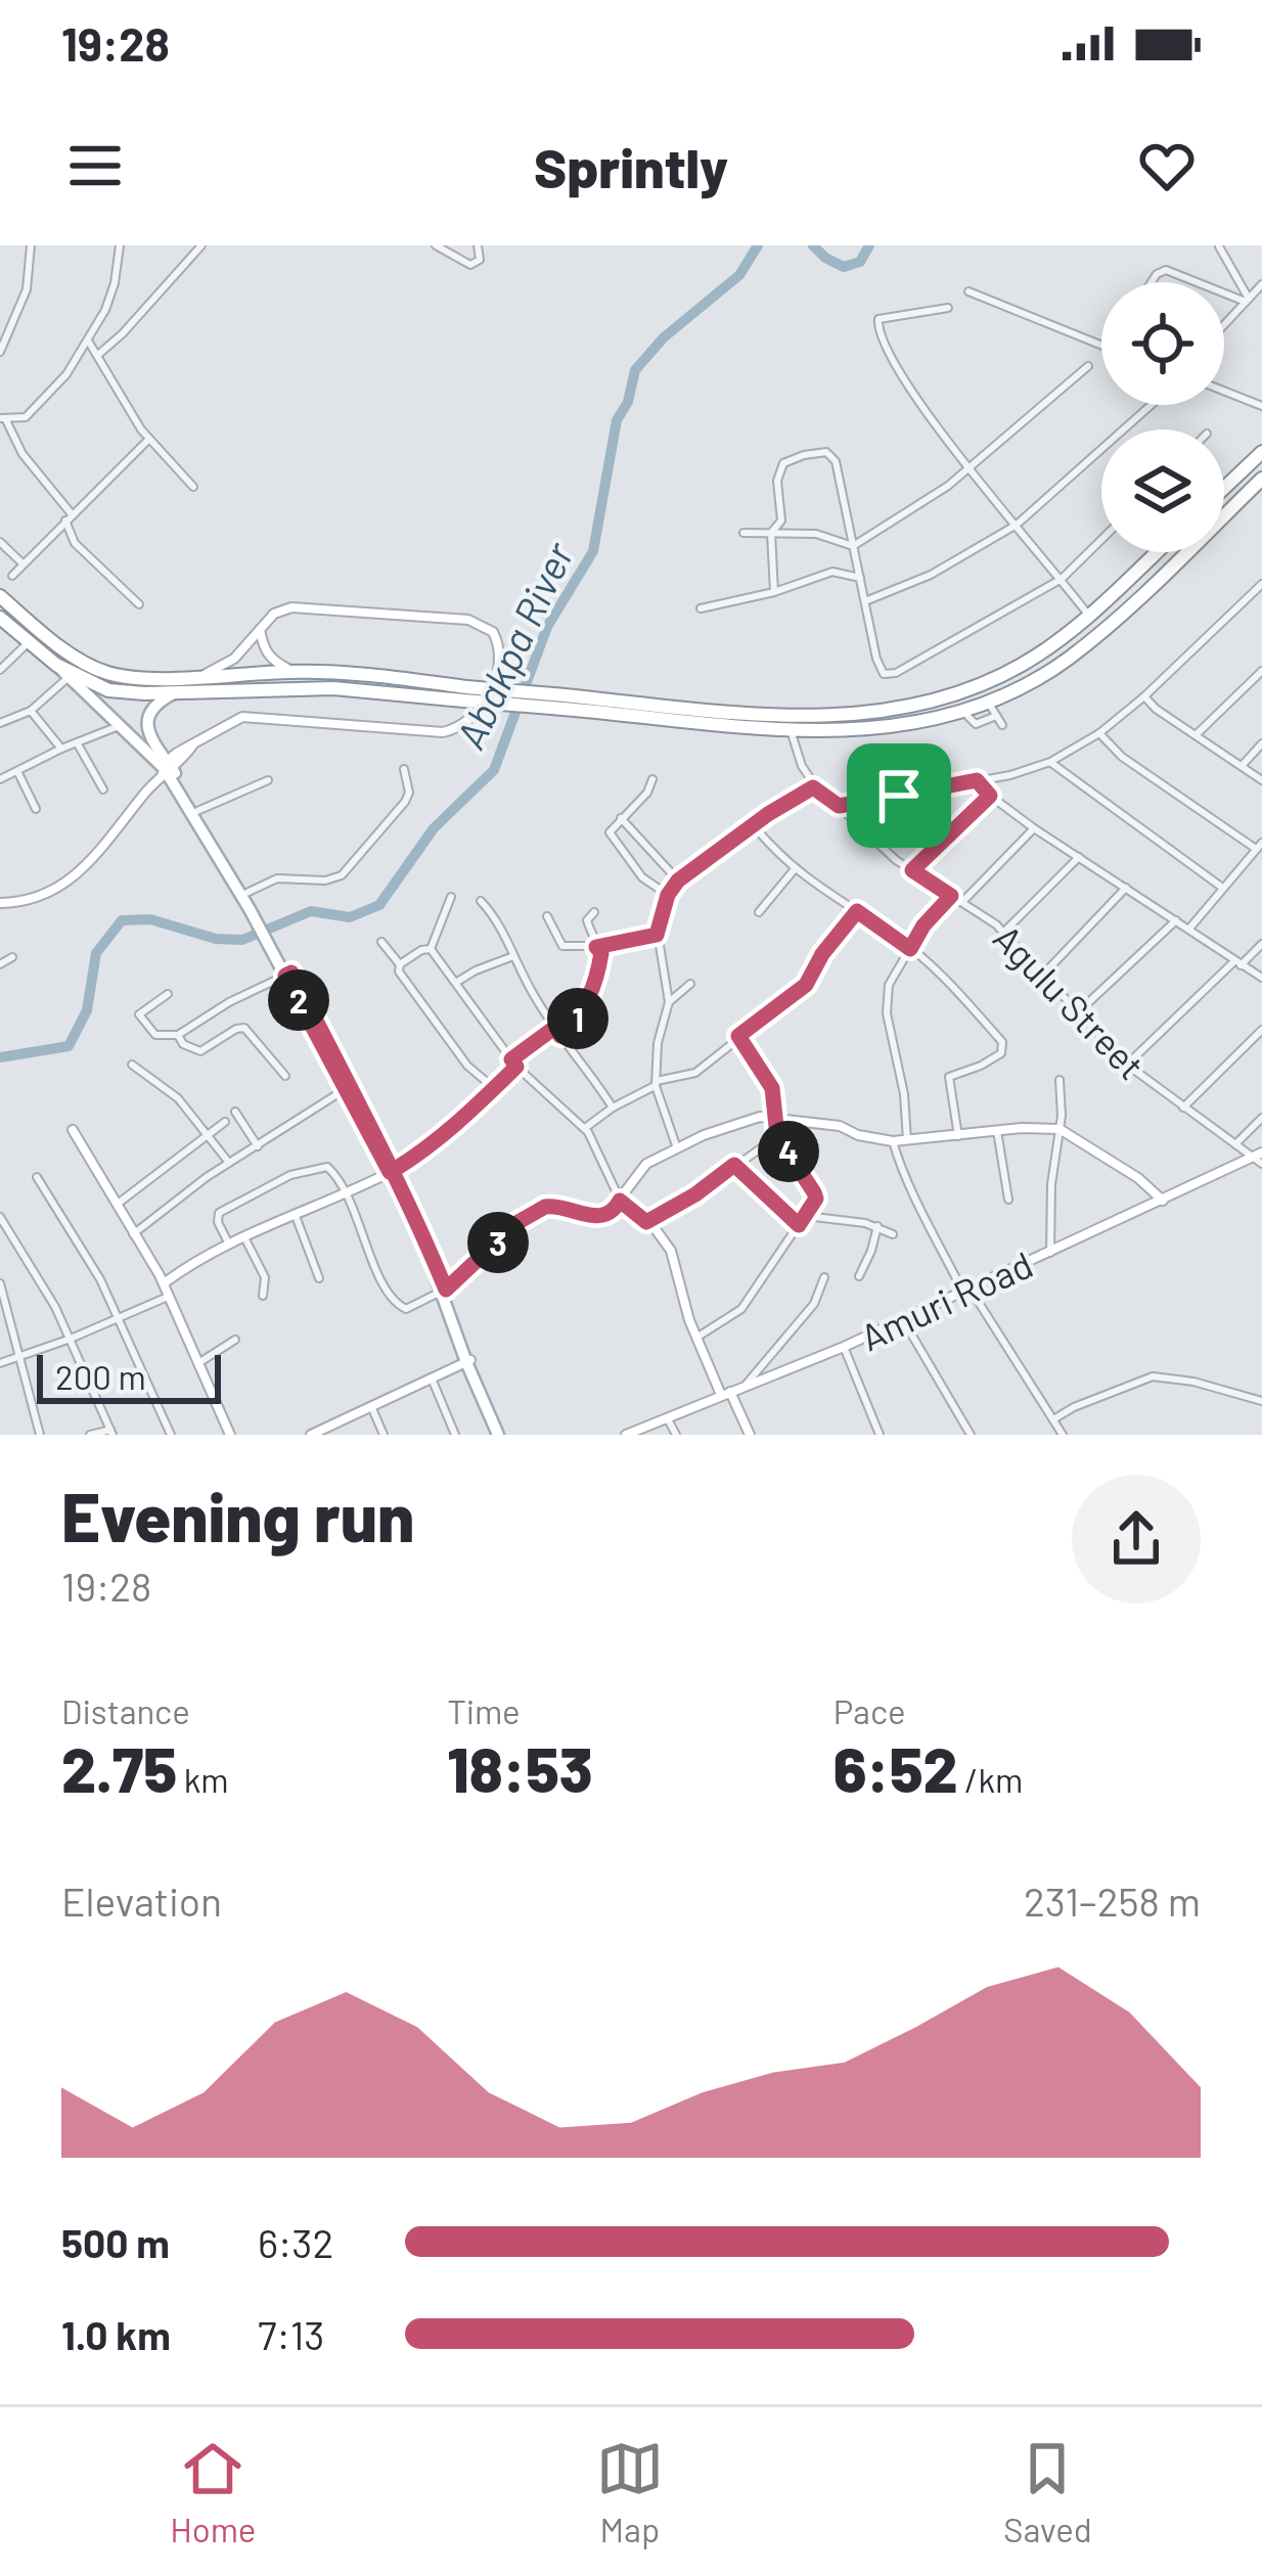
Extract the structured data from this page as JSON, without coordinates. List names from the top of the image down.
{
  "streets": {
    "street": ["Agulu Street", "Amuri Road"]
  },
  "crossings": [
    ["Agulu Street", "Amuri Road"]
  ],
  "water": ["Abakpa River"],
  "scale_bar": "200 m",
  "page": {
    "status": "19:28",
    "header": "Sprintly",
    "pins": [
      "2",
      "1",
      "4",
      "3"
    ],
    "scale": "200 m",
    "heading": ["Evening run", "19:28"],
    "stats": [
      ["Distance", "2.75 km"],
      ["Time", "18:53"],
      ["Pace", "6:52 /km"]
    ],
    "chart": ["Elevation", "231–258 m"],
    "list": [
      {
        "name": "500 m",
        "note": "6:32"
      },
      {
        "name": "1.0 km",
        "note": "7:13"
      }
    ],
    "tabs": ["Home", "Map", "Saved"]
  }
}
